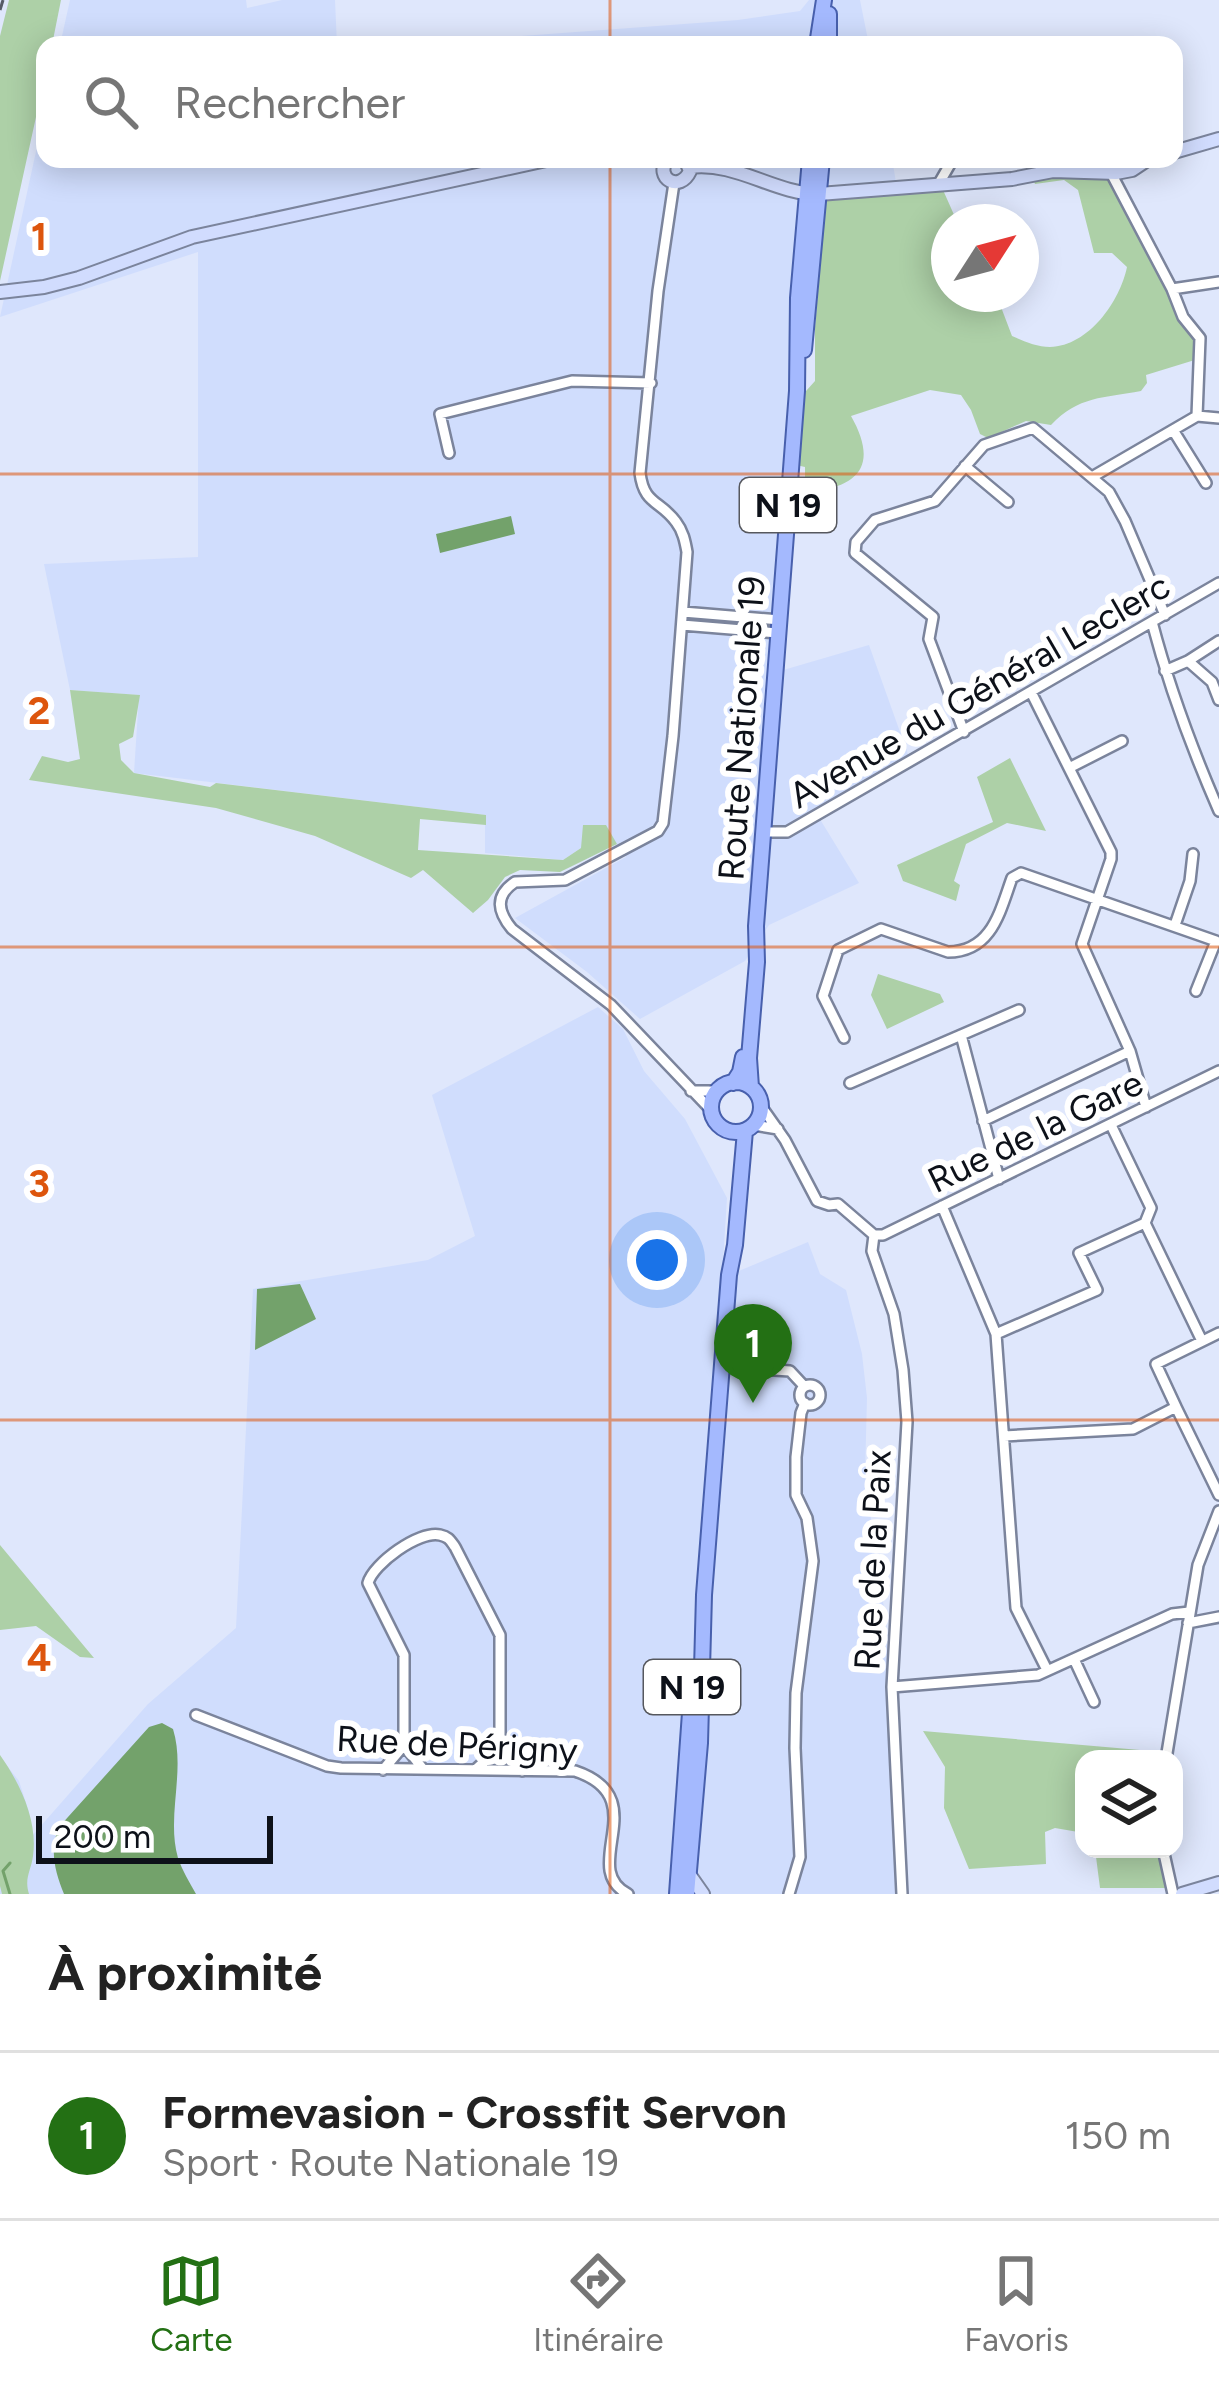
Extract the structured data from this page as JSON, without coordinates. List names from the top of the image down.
{
  "streets": {
    "main road": ["N 19", "Route Nationale 19"],
    "street": [
      "Avenue du Général Leclerc",
      "Rue de la Gare",
      "Rue de la Paix",
      "Rue de Périgny"
    ]
  },
  "crossings": [
    ["N 19", "Route Nationale 19"],
    ["Avenue du Général Leclerc", "Route Nationale 19"],
    ["Rue de la Gare", "Rue de la Paix"]
  ],
  "scale_bar": "200 m",
  "north": "top right",
  "page": {
    "search": "Rechercher",
    "pins": "1",
    "scale": "200 m",
    "heading": "À proximité",
    "list": [
      {
        "mark": "1",
        "name": "Formevasion - Crossfit Servon",
        "note": "Sport · Route Nationale 19",
        "value": "150 m"
      }
    ],
    "nav": ["Carte", "Itinéraire", "Favoris"]
  },
  "grid": {
    "rows": [
      "1",
      "2",
      "3",
      "4"
    ]
  }
}
